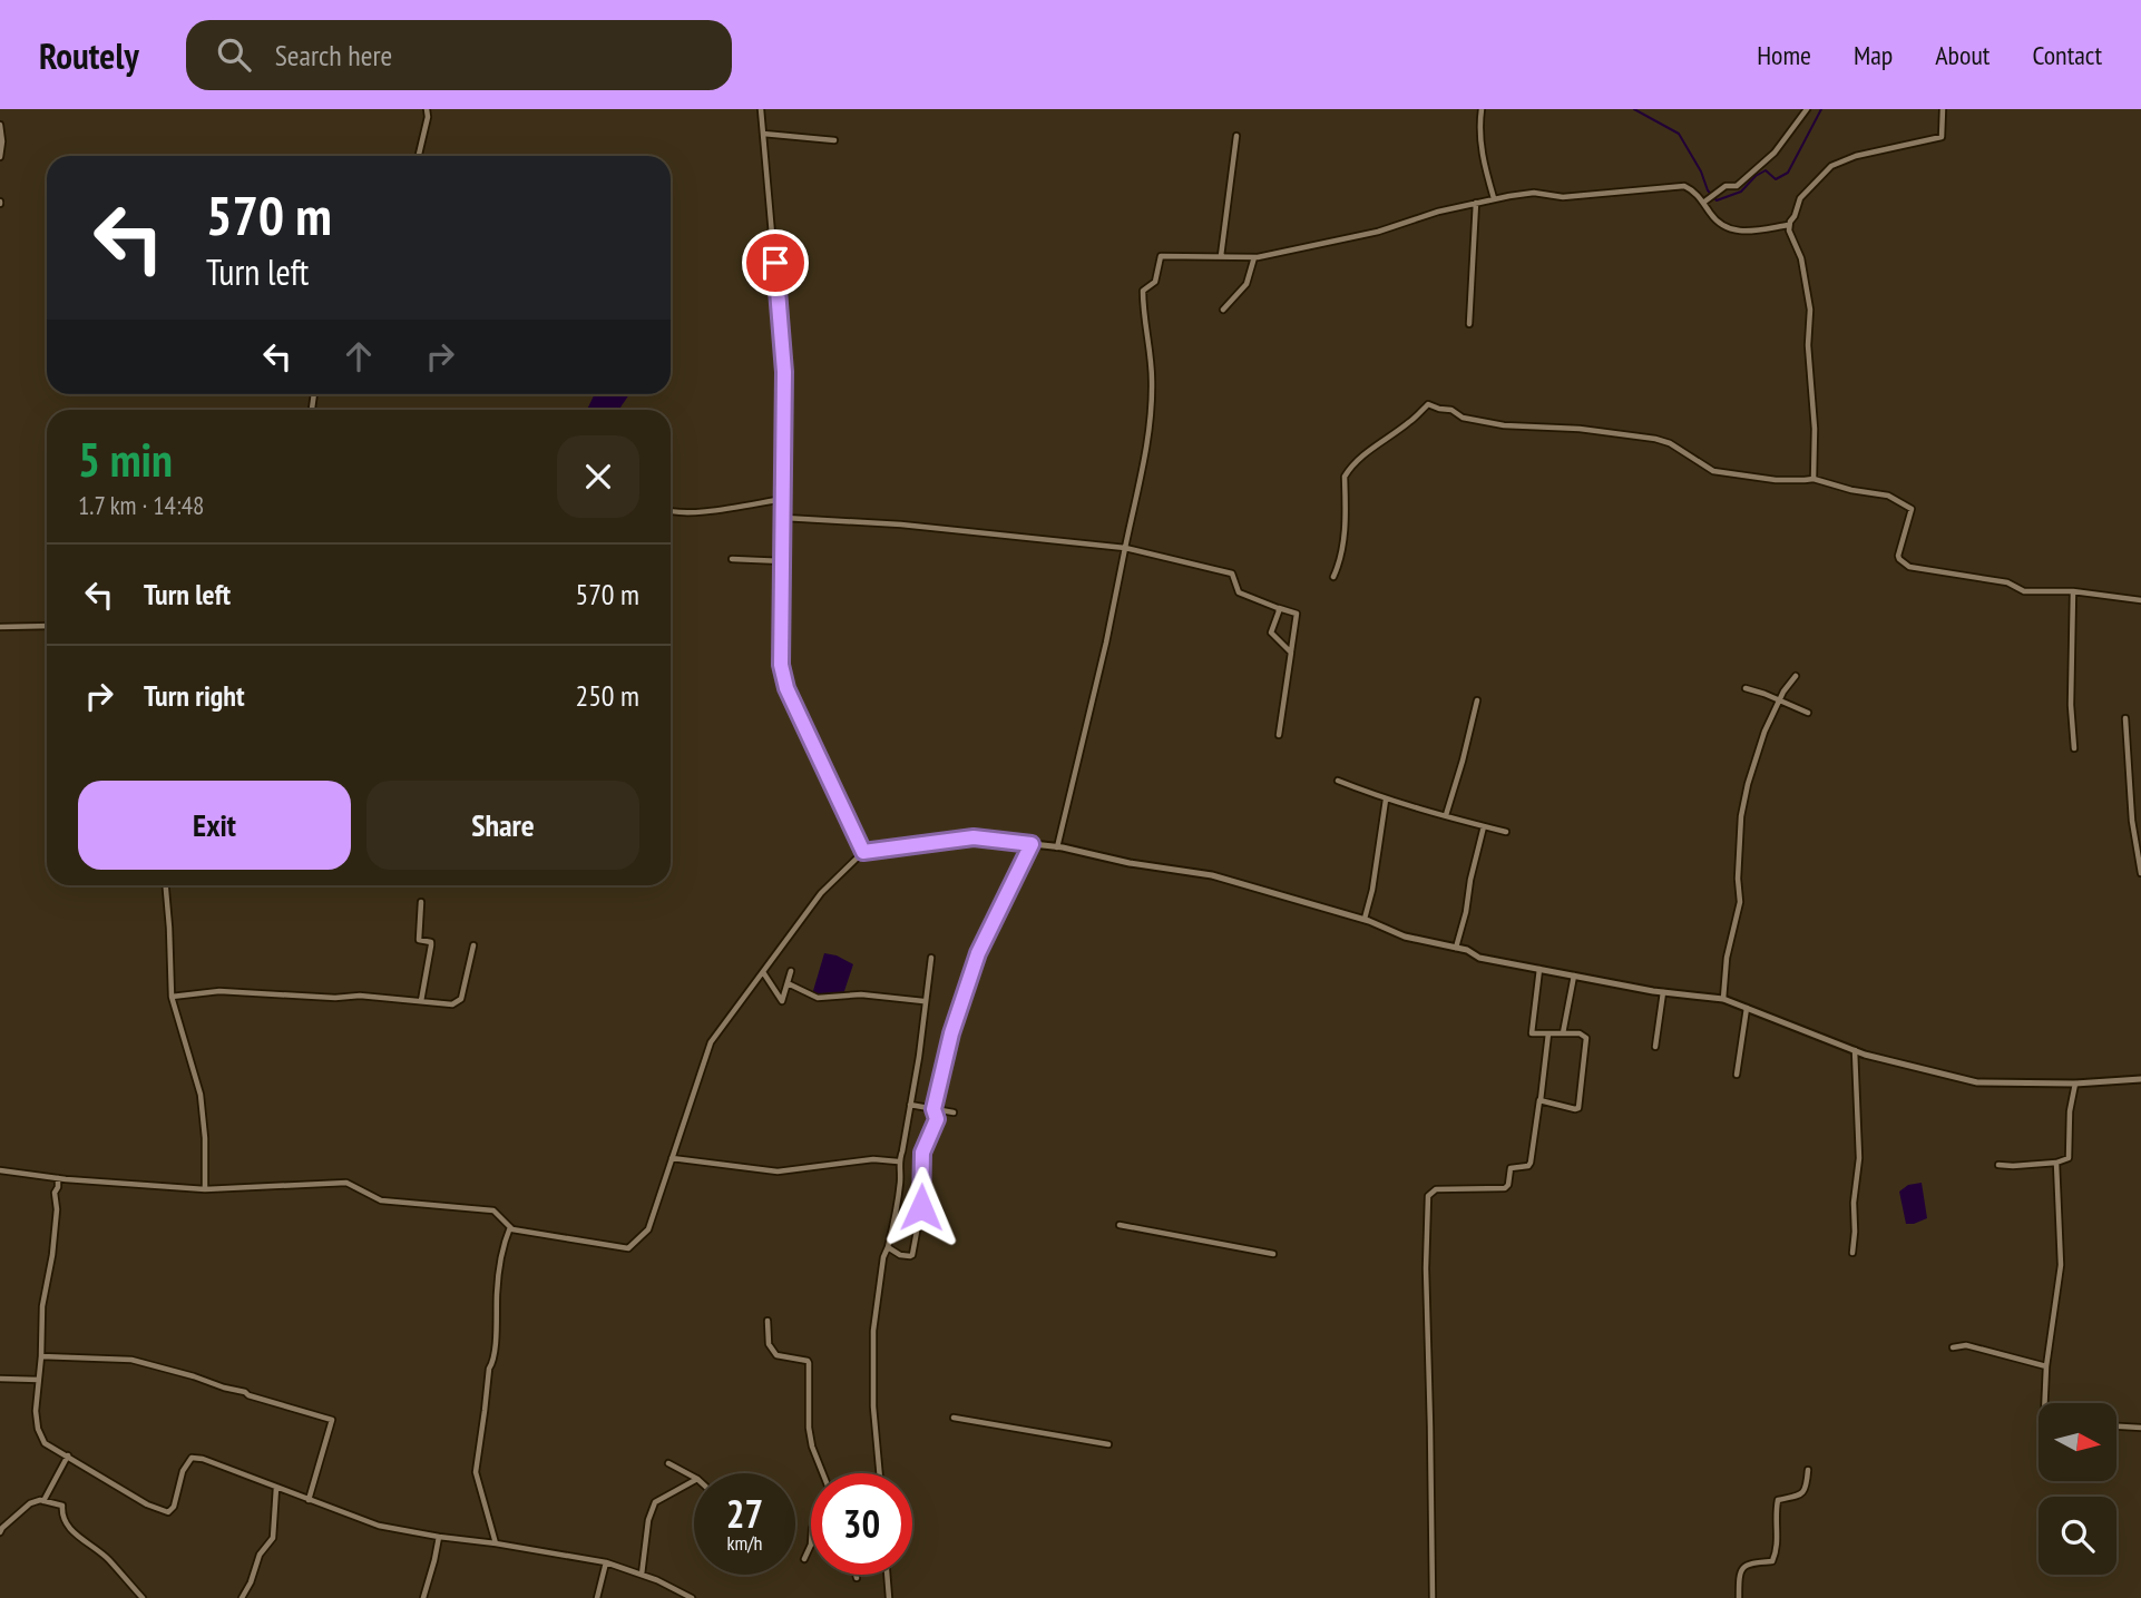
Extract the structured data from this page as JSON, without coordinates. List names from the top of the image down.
{
  "north": "right",
  "page": {
    "header": "Routely",
    "search": "Search here",
    "nav": [
      "Home",
      "Map",
      "About",
      "Contact"
    ],
    "turn": ["570 m", "Turn left"],
    "heading": ["5 min", "1.7 km · 14:48"],
    "list": [
      {
        "name": "Turn left",
        "value": "570 m"
      },
      {
        "name": "Turn right",
        "value": "250 m"
      }
    ],
    "buttons": ["Exit", "Share"],
    "speed": "27 km/h",
    "limit": "30"
  }
}
